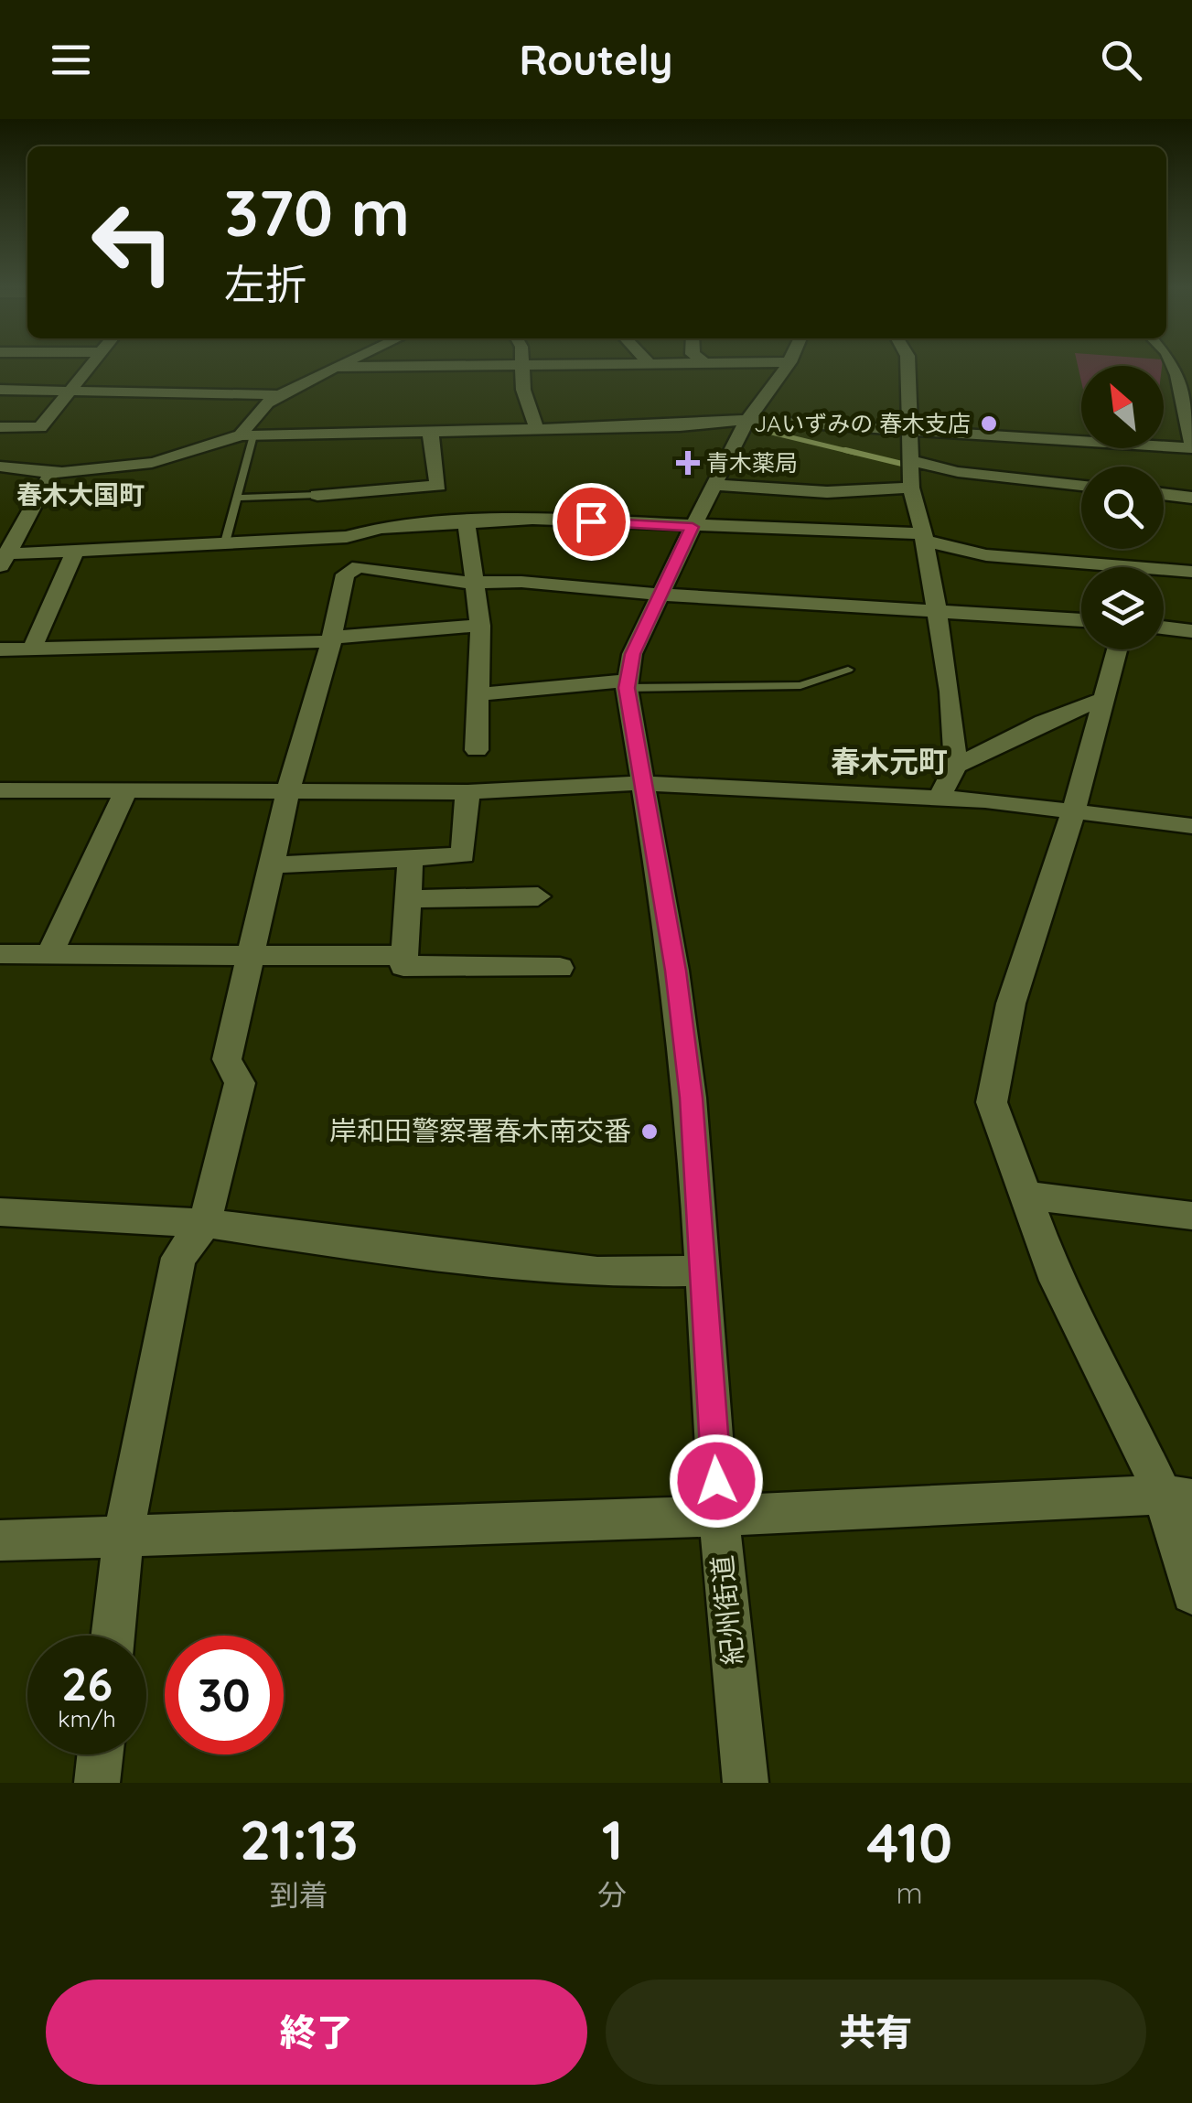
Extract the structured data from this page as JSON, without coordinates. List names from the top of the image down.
{
  "streets": {
    "street": ["紀州街道"]
  },
  "districts": ["春木大国町", "春木元町"],
  "places": {
    "other": ["JAいずみの 春木支店", "岸和田警察署春木南交番"],
    "health": ["青木薬局"]
  },
  "north": "top left",
  "page": {
    "header": "Routely",
    "turn": ["370 m", "左折"],
    "speed": "26 km/h",
    "limit": "30",
    "eta": [
      "21:13",
      "到着",
      "1",
      "分",
      "410",
      "m"
    ],
    "buttons": ["終了", "共有"]
  }
}
